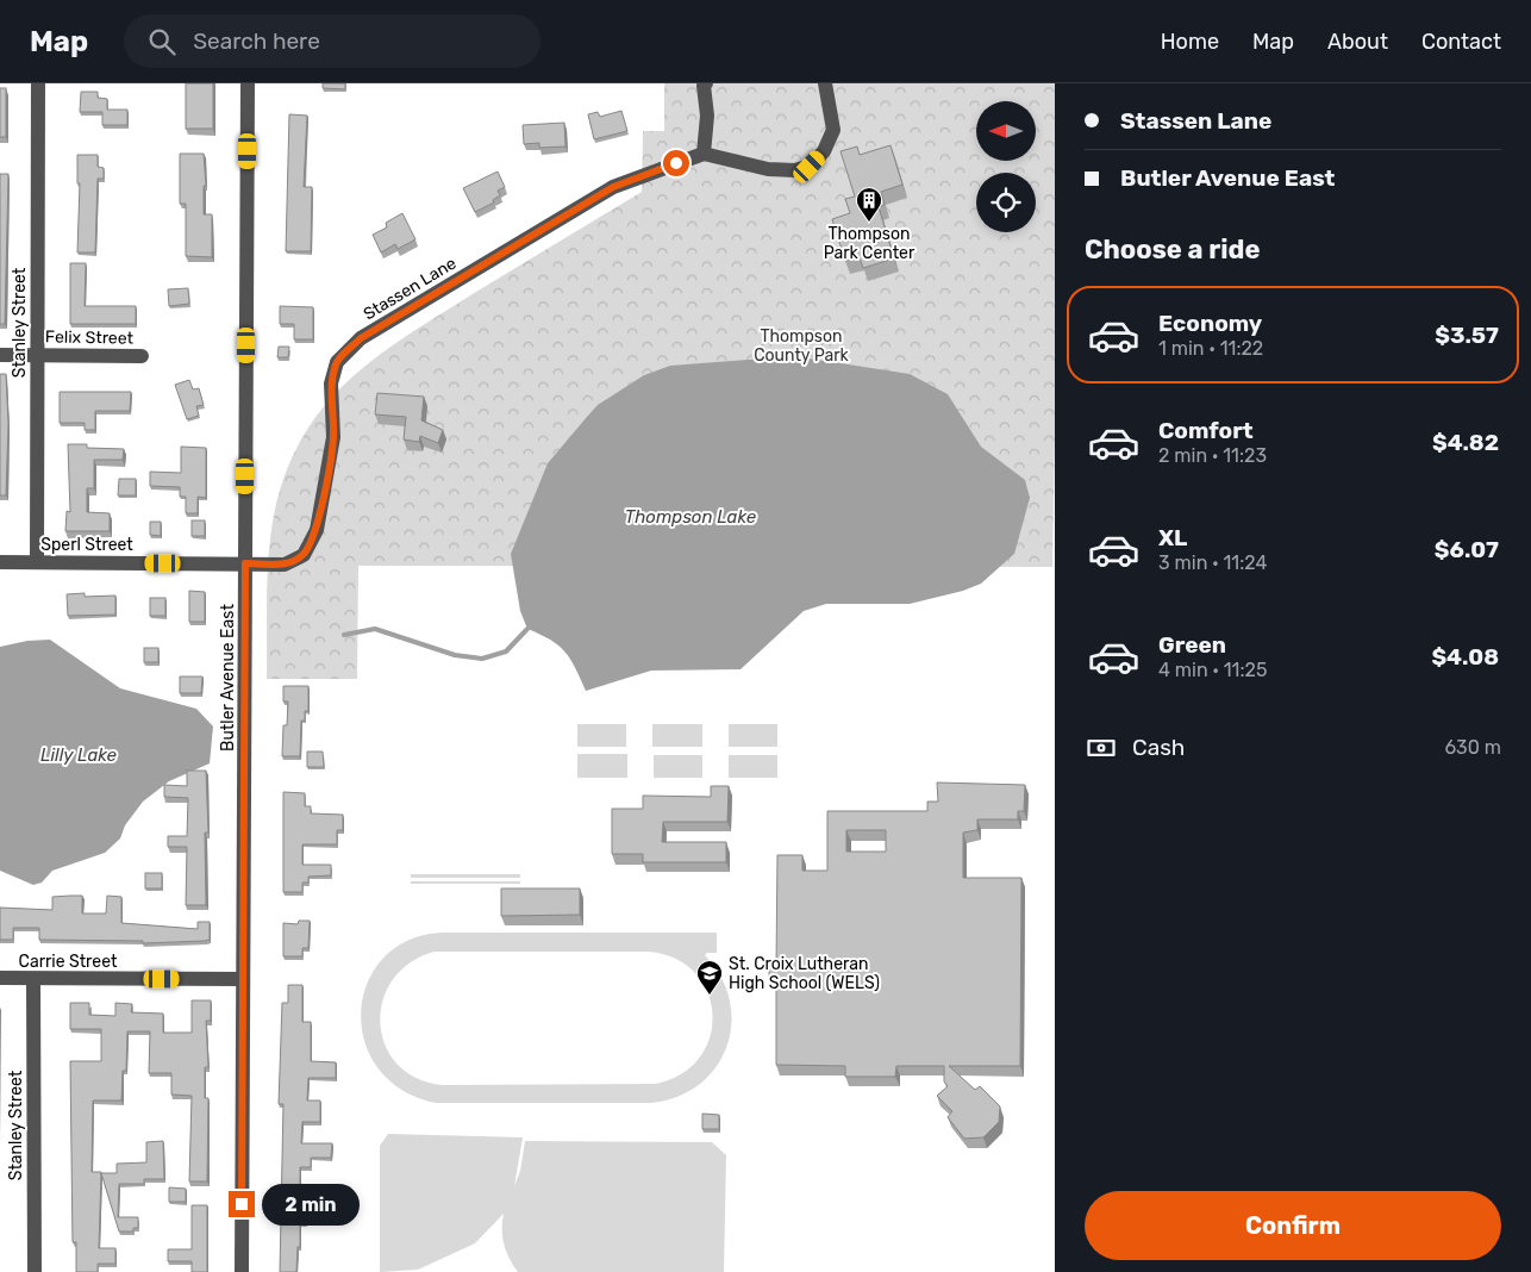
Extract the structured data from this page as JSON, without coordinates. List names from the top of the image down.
{
  "streets": {
    "street": [
      "Stassen Lane",
      "Stanley Street",
      "Felix Street",
      "Sperl Street",
      "Butler Avenue East",
      "Carrie Street"
    ]
  },
  "crossings": [
    ["Stassen Lane", "Sperl Street"],
    ["Stassen Lane", "Butler Avenue East"],
    ["Stanley Street", "Felix Street"],
    ["Stanley Street", "Sperl Street"],
    ["Stanley Street", "Carrie Street"],
    ["Sperl Street", "Butler Avenue East"],
    ["Butler Avenue East", "Carrie Street"]
  ],
  "water": ["Thompson Lake", "Lilly Lake"],
  "parks": ["Thompson County Park"],
  "places": {
    "building": ["Thompson Park Center"],
    "school or university": ["St. Croix Lutheran High School (WELS)"]
  },
  "north": "left",
  "page": {
    "header": "Map",
    "search": "Search here",
    "nav": [
      "Home",
      "Map",
      "About",
      "Contact"
    ],
    "banner": ["Stassen Lane", "Butler Avenue East"],
    "heading": "Choose a ride",
    "list": [
      {
        "name": "Economy",
        "note": "1 min · 11:22",
        "value": "$3.57"
      },
      {
        "name": "Comfort",
        "note": "2 min · 11:23",
        "value": "$4.82"
      },
      {
        "name": "XL",
        "note": "3 min · 11:24",
        "value": "$6.07"
      },
      {
        "name": "Green",
        "note": "4 min · 11:25",
        "value": "$4.08"
      }
    ],
    "pay": ["Cash", "630 m"],
    "buttons": "Confirm",
    "bubble": "2 min"
  }
}
